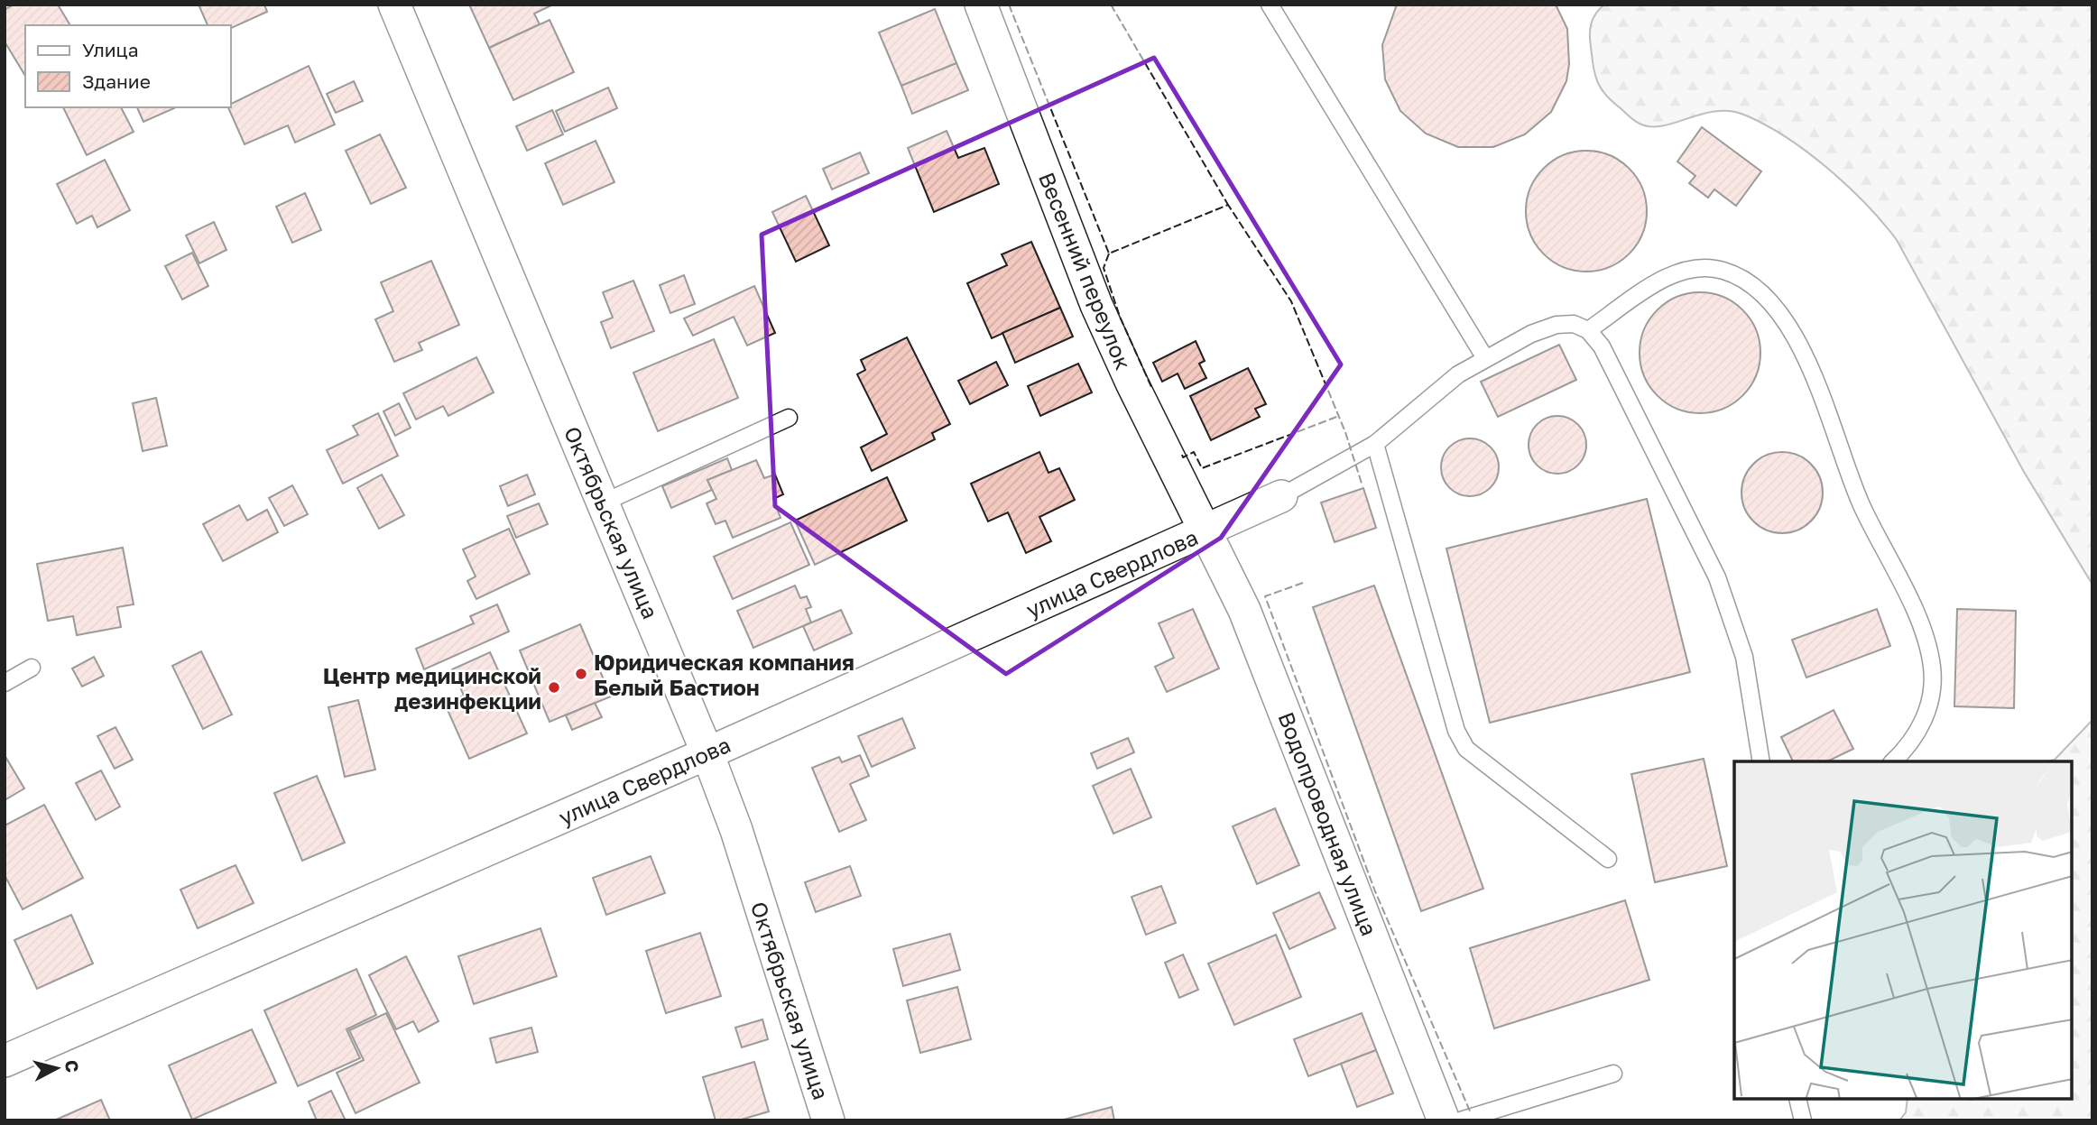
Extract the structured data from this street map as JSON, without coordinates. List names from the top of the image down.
{
  "streets": {
    "street": [
      "Весенний переулок",
      "Октябрьская улица",
      "улица Свердлова",
      "Водопроводная улица"
    ]
  },
  "crossings": [
    ["Весенний переулок", "улица Свердлова"],
    ["Весенний переулок", "Водопроводная улица"],
    ["Октябрьская улица", "улица Свердлова"],
    ["улица Свердлова", "Водопроводная улица"]
  ],
  "places": ["Юридическая компания Белый Бастион", "Центр медицинской дезинфекции"],
  "legend": ["Улица", "Здание"],
  "north": "right"
}
